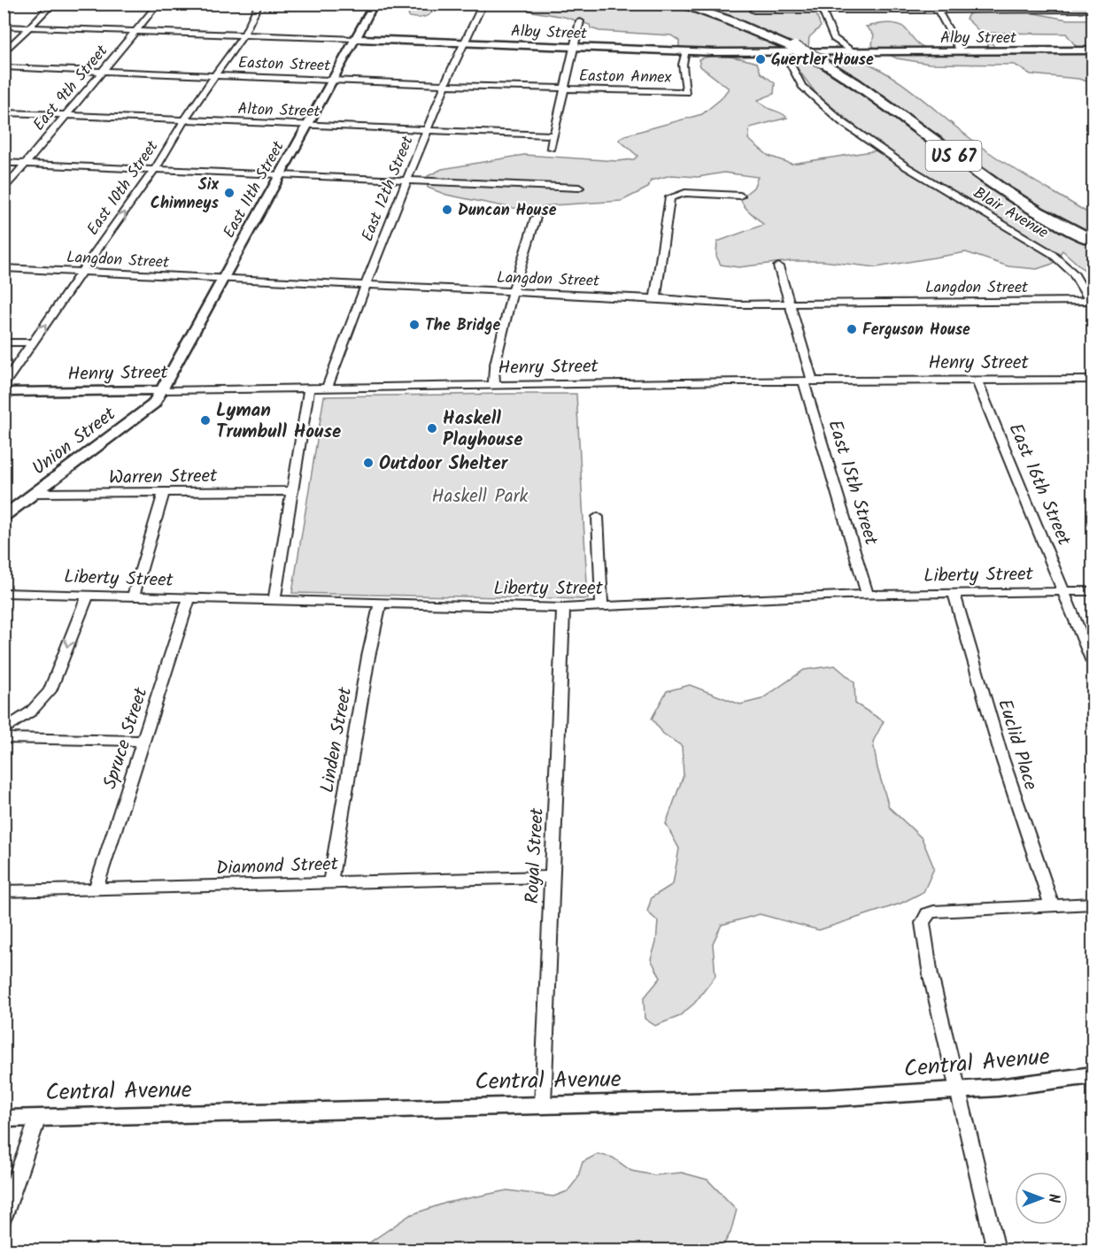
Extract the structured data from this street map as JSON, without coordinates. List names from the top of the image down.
{
  "streets": {
    "highway": ["US 67"],
    "street": [
      "Alby Street",
      "Easton Street",
      "Easton Annex",
      "East 9th Street",
      "Alton Street",
      "East 10th Street",
      "East 12th Street",
      "East 11th Street",
      "Blair Avenue",
      "Langdon Street",
      "Henry Street",
      "Union Street",
      "Warren Street",
      "East 15th Street",
      "East 16th Street",
      "Liberty Street",
      "Spruce Street",
      "Linden Street",
      "Euclid Place",
      "Royal Street",
      "Diamond Street",
      "Central Avenue"
    ]
  },
  "crossings": [
    ["Alby Street", "Easton Annex"],
    ["Alby Street", "East 9th Street"],
    ["Alby Street", "East 10th Street"],
    ["Alby Street", "East 12th Street"],
    ["Alby Street", "East 11th Street"],
    ["Alby Street", "Blair Avenue"],
    ["Easton Street", "Easton Annex"],
    ["Easton Street", "East 9th Street"],
    ["Easton Street", "East 10th Street"],
    ["Easton Street", "East 12th Street"],
    ["Easton Street", "East 11th Street"],
    ["East 9th Street", "Alton Street"],
    ["Alton Street", "East 10th Street"],
    ["Alton Street", "East 12th Street"],
    ["Alton Street", "East 11th Street"],
    ["East 10th Street", "Langdon Street"],
    ["East 12th Street", "Langdon Street"],
    ["East 12th Street", "Henry Street"],
    ["East 11th Street", "Langdon Street"],
    ["East 11th Street", "Henry Street"],
    ["East 11th Street", "Union Street"],
    ["Blair Avenue", "Langdon Street"],
    ["Langdon Street", "East 15th Street"],
    ["Henry Street", "Union Street"],
    ["Henry Street", "East 15th Street"],
    ["Henry Street", "East 16th Street"],
    ["Union Street", "Warren Street"],
    ["East 15th Street", "Liberty Street"],
    ["East 16th Street", "Liberty Street"],
    ["Liberty Street", "Spruce Street"],
    ["Liberty Street", "Linden Street"],
    ["Liberty Street", "Euclid Place"],
    ["Liberty Street", "Royal Street"],
    ["Spruce Street", "Diamond Street"],
    ["Linden Street", "Diamond Street"],
    ["Royal Street", "Diamond Street"],
    ["Royal Street", "Central Avenue"]
  ],
  "one_way": ["East 10th Street"],
  "parks": ["Haskell Park"],
  "places": [
    "Guertler House",
    "Six Chimneys",
    "Duncan House",
    "The Bridge",
    "Ferguson House",
    "Lyman Trumbull House",
    "Haskell Playhouse",
    "Outdoor Shelter"
  ],
  "north": "right"
}
